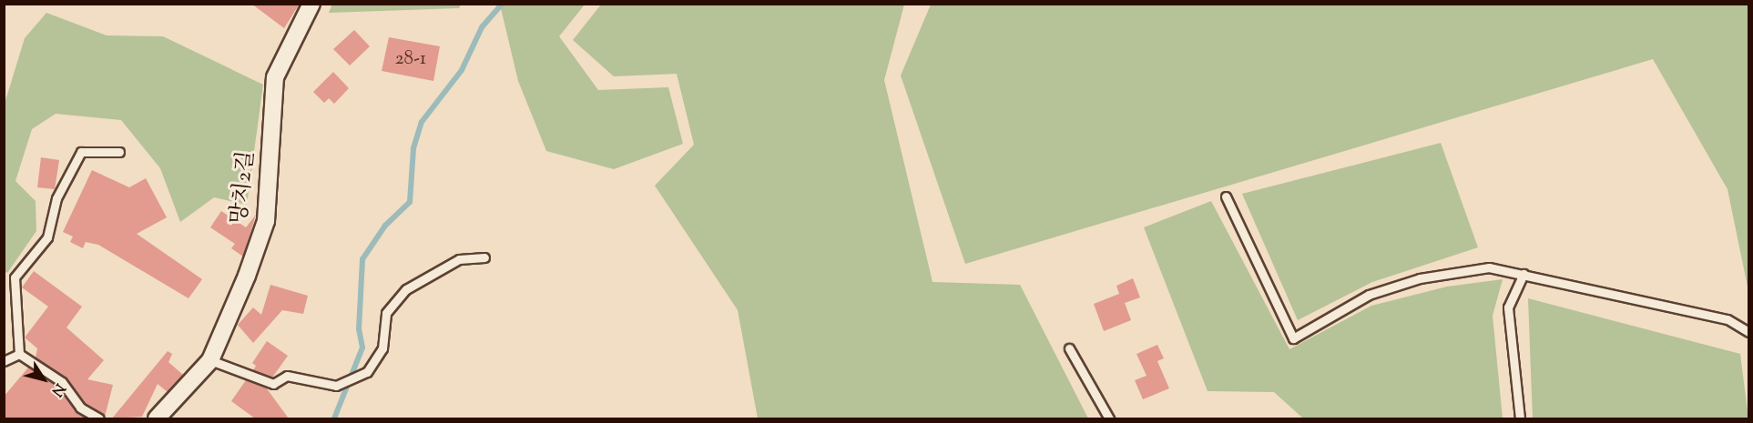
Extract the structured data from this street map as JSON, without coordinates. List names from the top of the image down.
{
  "streets": {
    "street": ["망치2길"]
  },
  "house_numbers": ["28-1"],
  "north": "bottom right"
}
